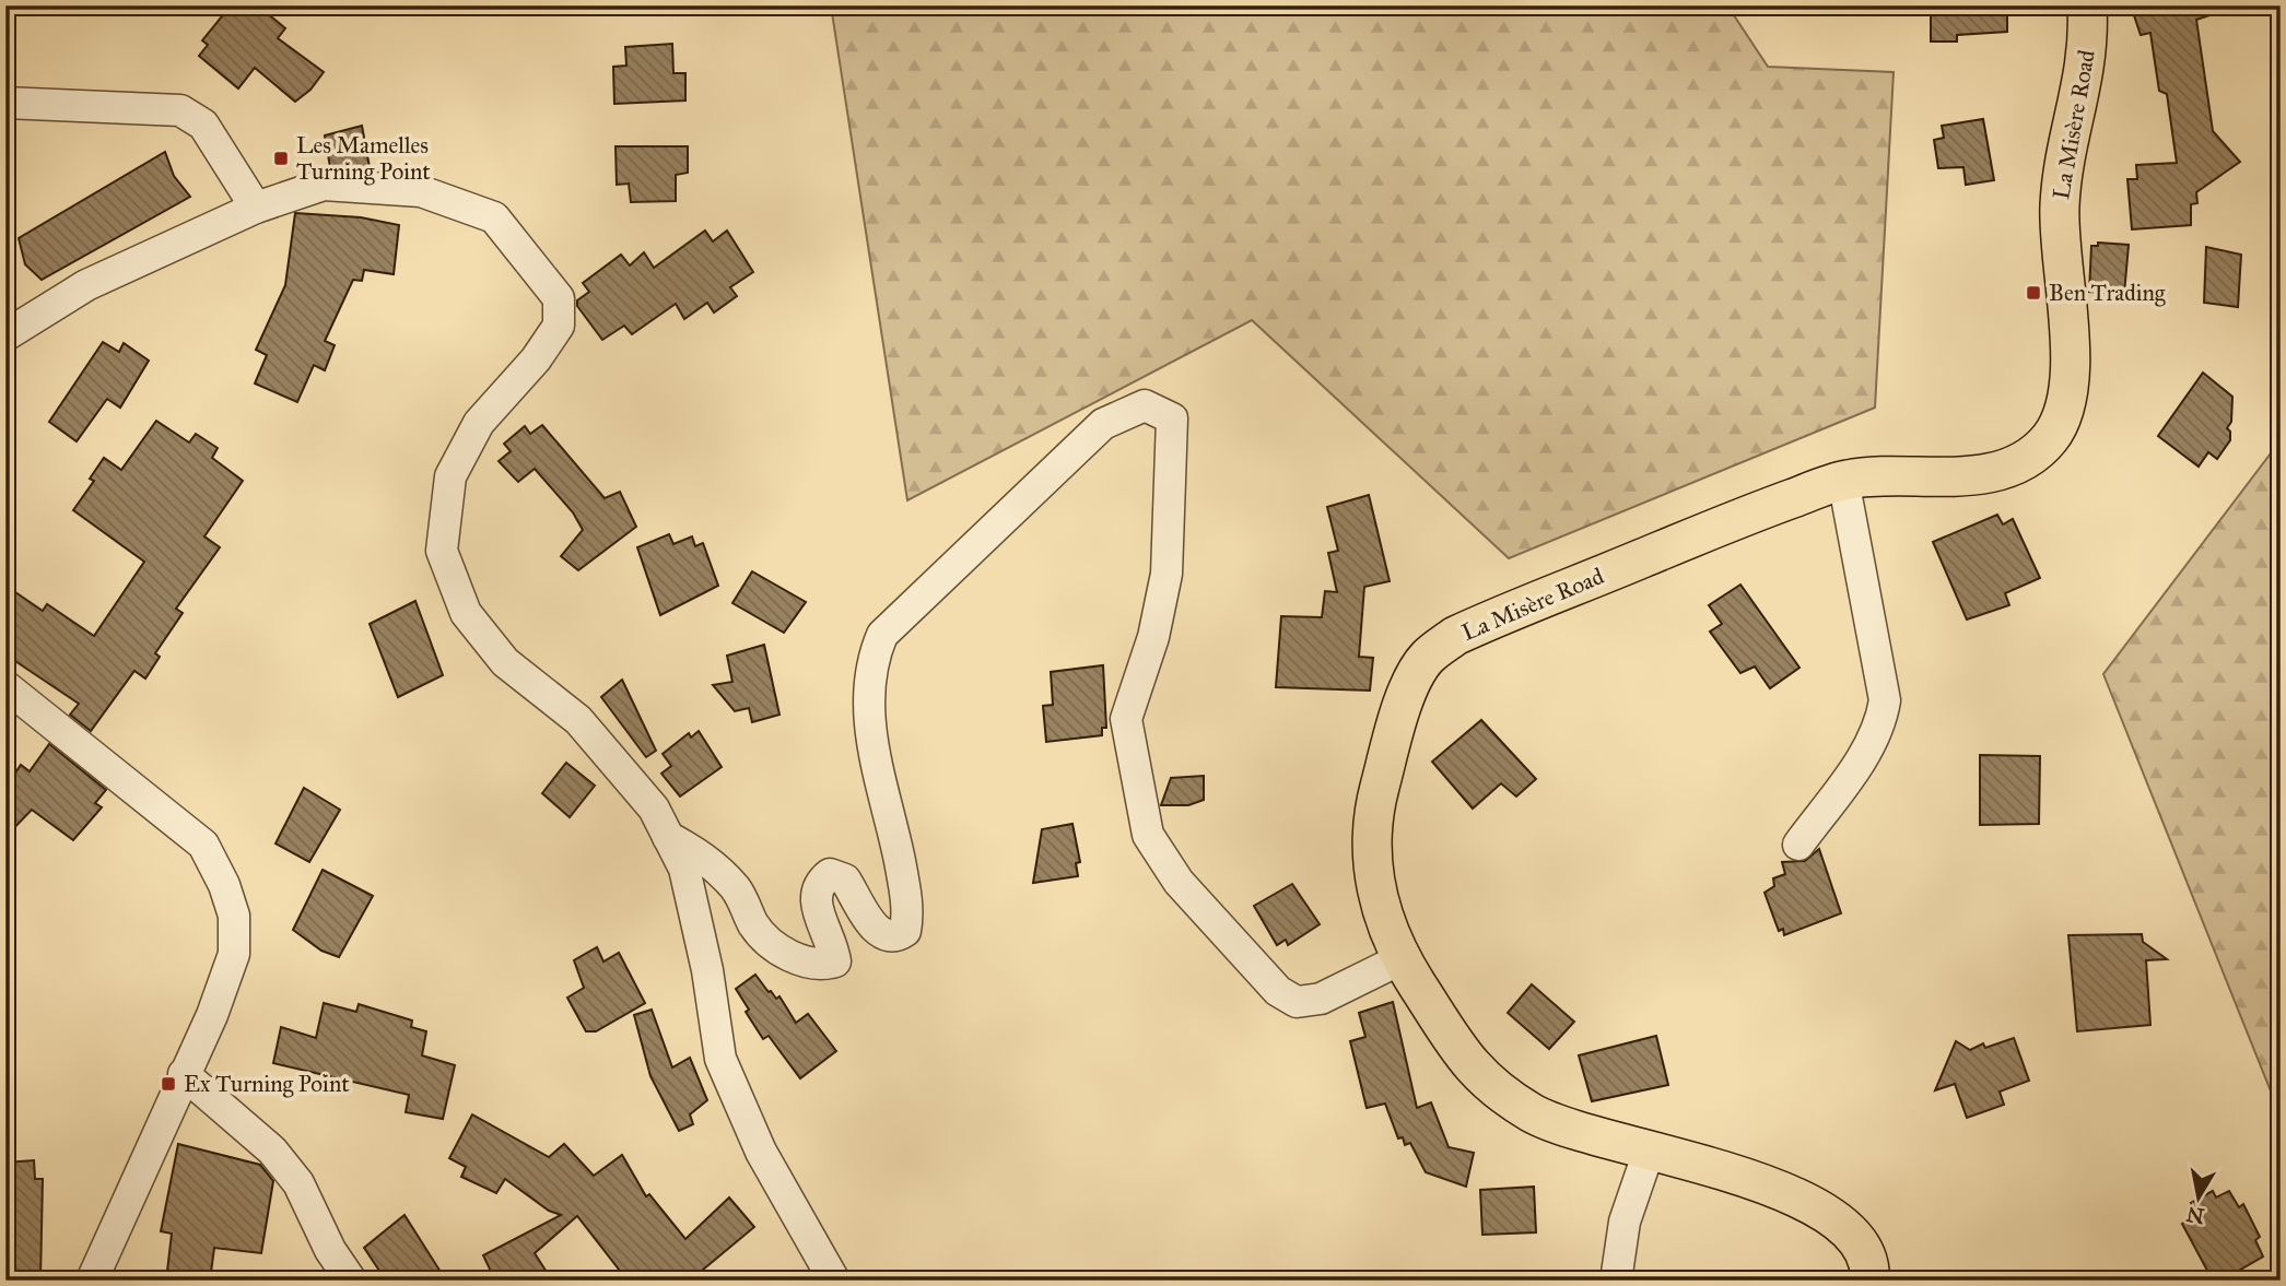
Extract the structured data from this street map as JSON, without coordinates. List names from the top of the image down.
{
  "streets": {
    "main road": ["La Misère Road"]
  },
  "places": {
    "transit": ["Les Mamelles Turning Point", "Ben Trading", "Ex Turning Point"]
  },
  "north": "bottom"
}
